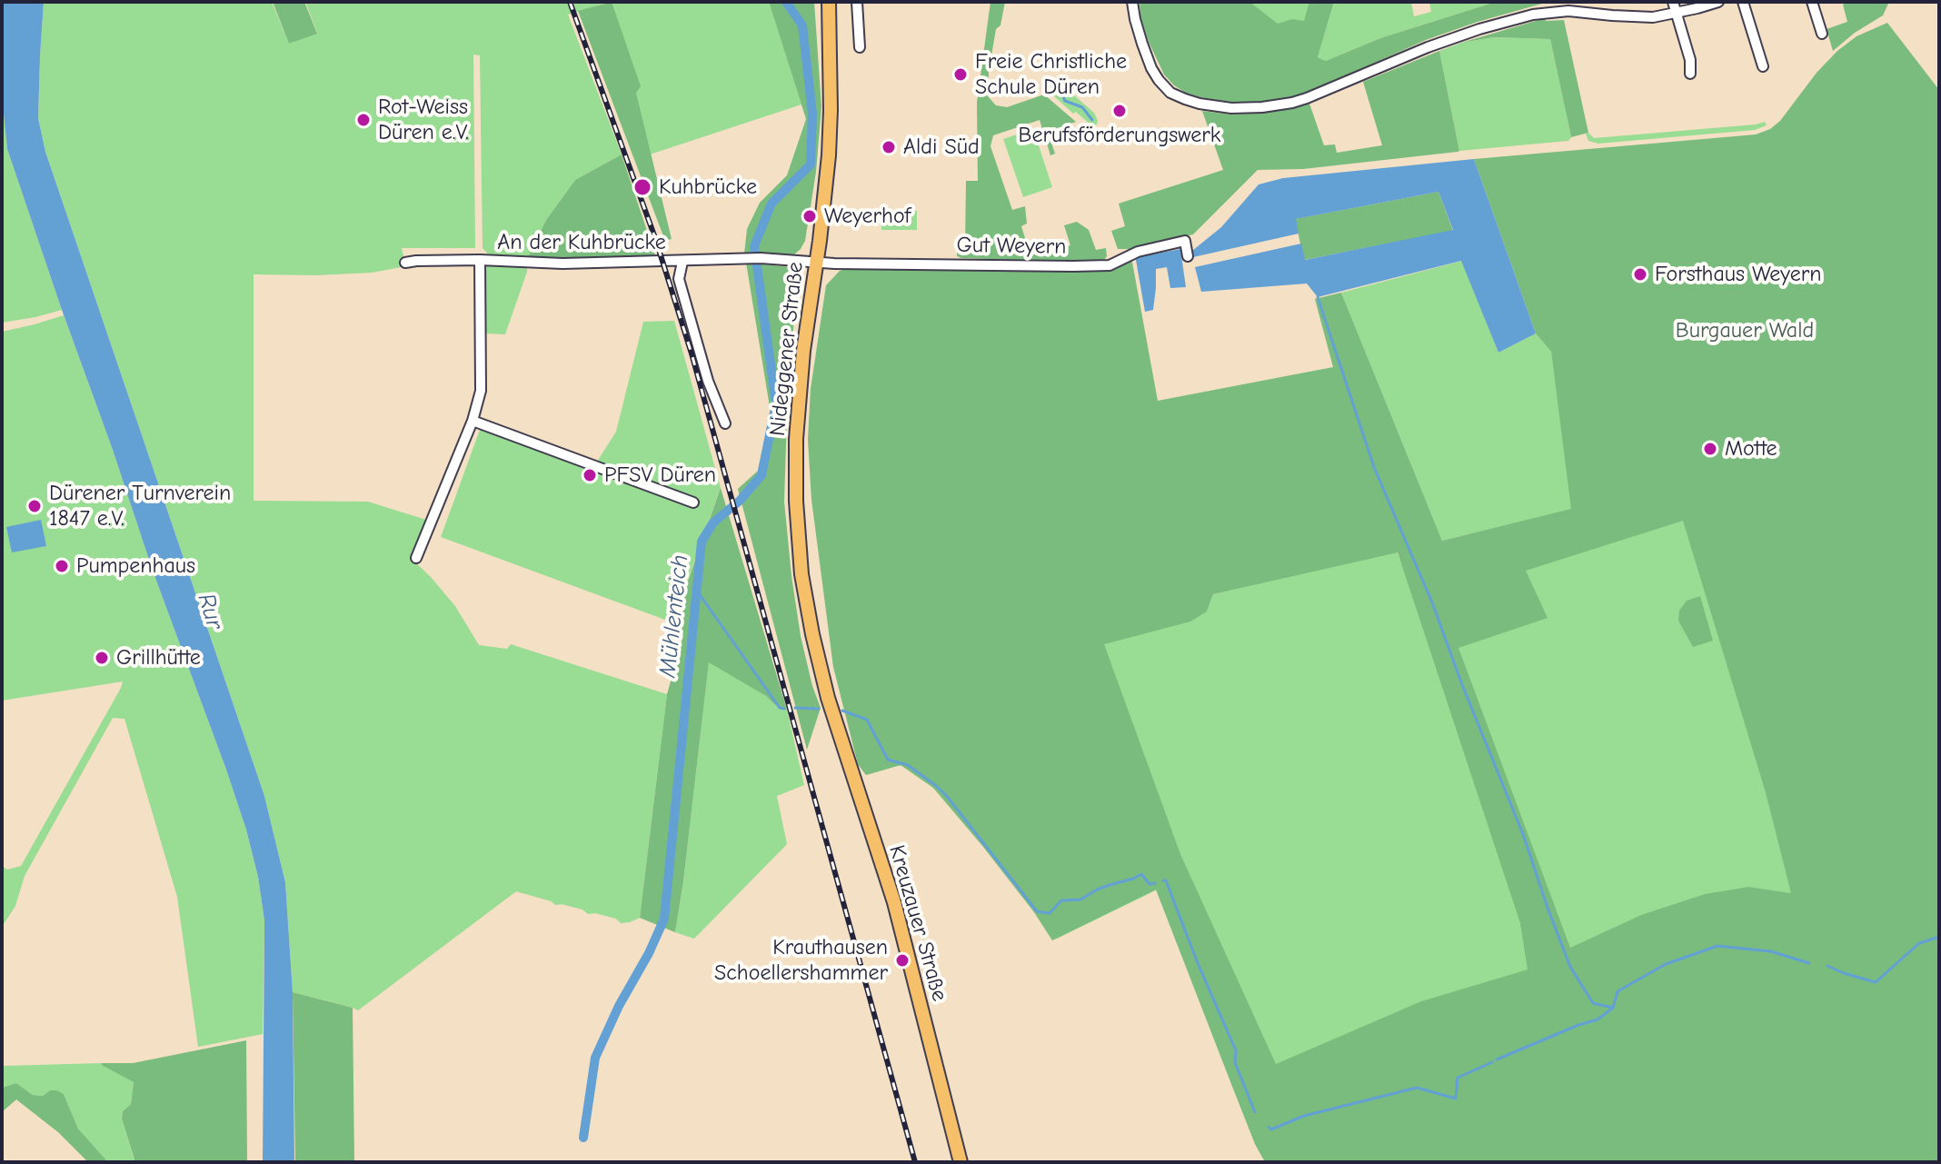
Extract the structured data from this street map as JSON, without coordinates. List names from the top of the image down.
{
  "streets": {
    "main road": ["Nideggener Straße", "Kreuzauer Straße"],
    "street": ["An der Kuhbrücke", "Gut Weyern"]
  },
  "crossings": [
    ["An der Kuhbrücke", "Gut Weyern"],
    ["An der Kuhbrücke", "Nideggener Straße"],
    ["Gut Weyern", "Nideggener Straße"],
    ["Nideggener Straße", "Kreuzauer Straße"]
  ],
  "water": ["Rur", "Mühlenteich"],
  "parks": ["Burgauer Wald"],
  "places": [
    "Freie Christliche Schule Düren",
    "Berufsförderungswerk",
    "Rot-Weiss Düren e.V.",
    "Aldi Süd",
    "Kuhbrücke",
    "Weyerhof",
    "Forsthaus Weyern",
    "Motte",
    "PFSV Düren",
    "Dürener Turnverein 1847 e.V.",
    "Pumpenhaus",
    "Grillhütte",
    "Krauthausen Schoellershammer"
  ]
}
